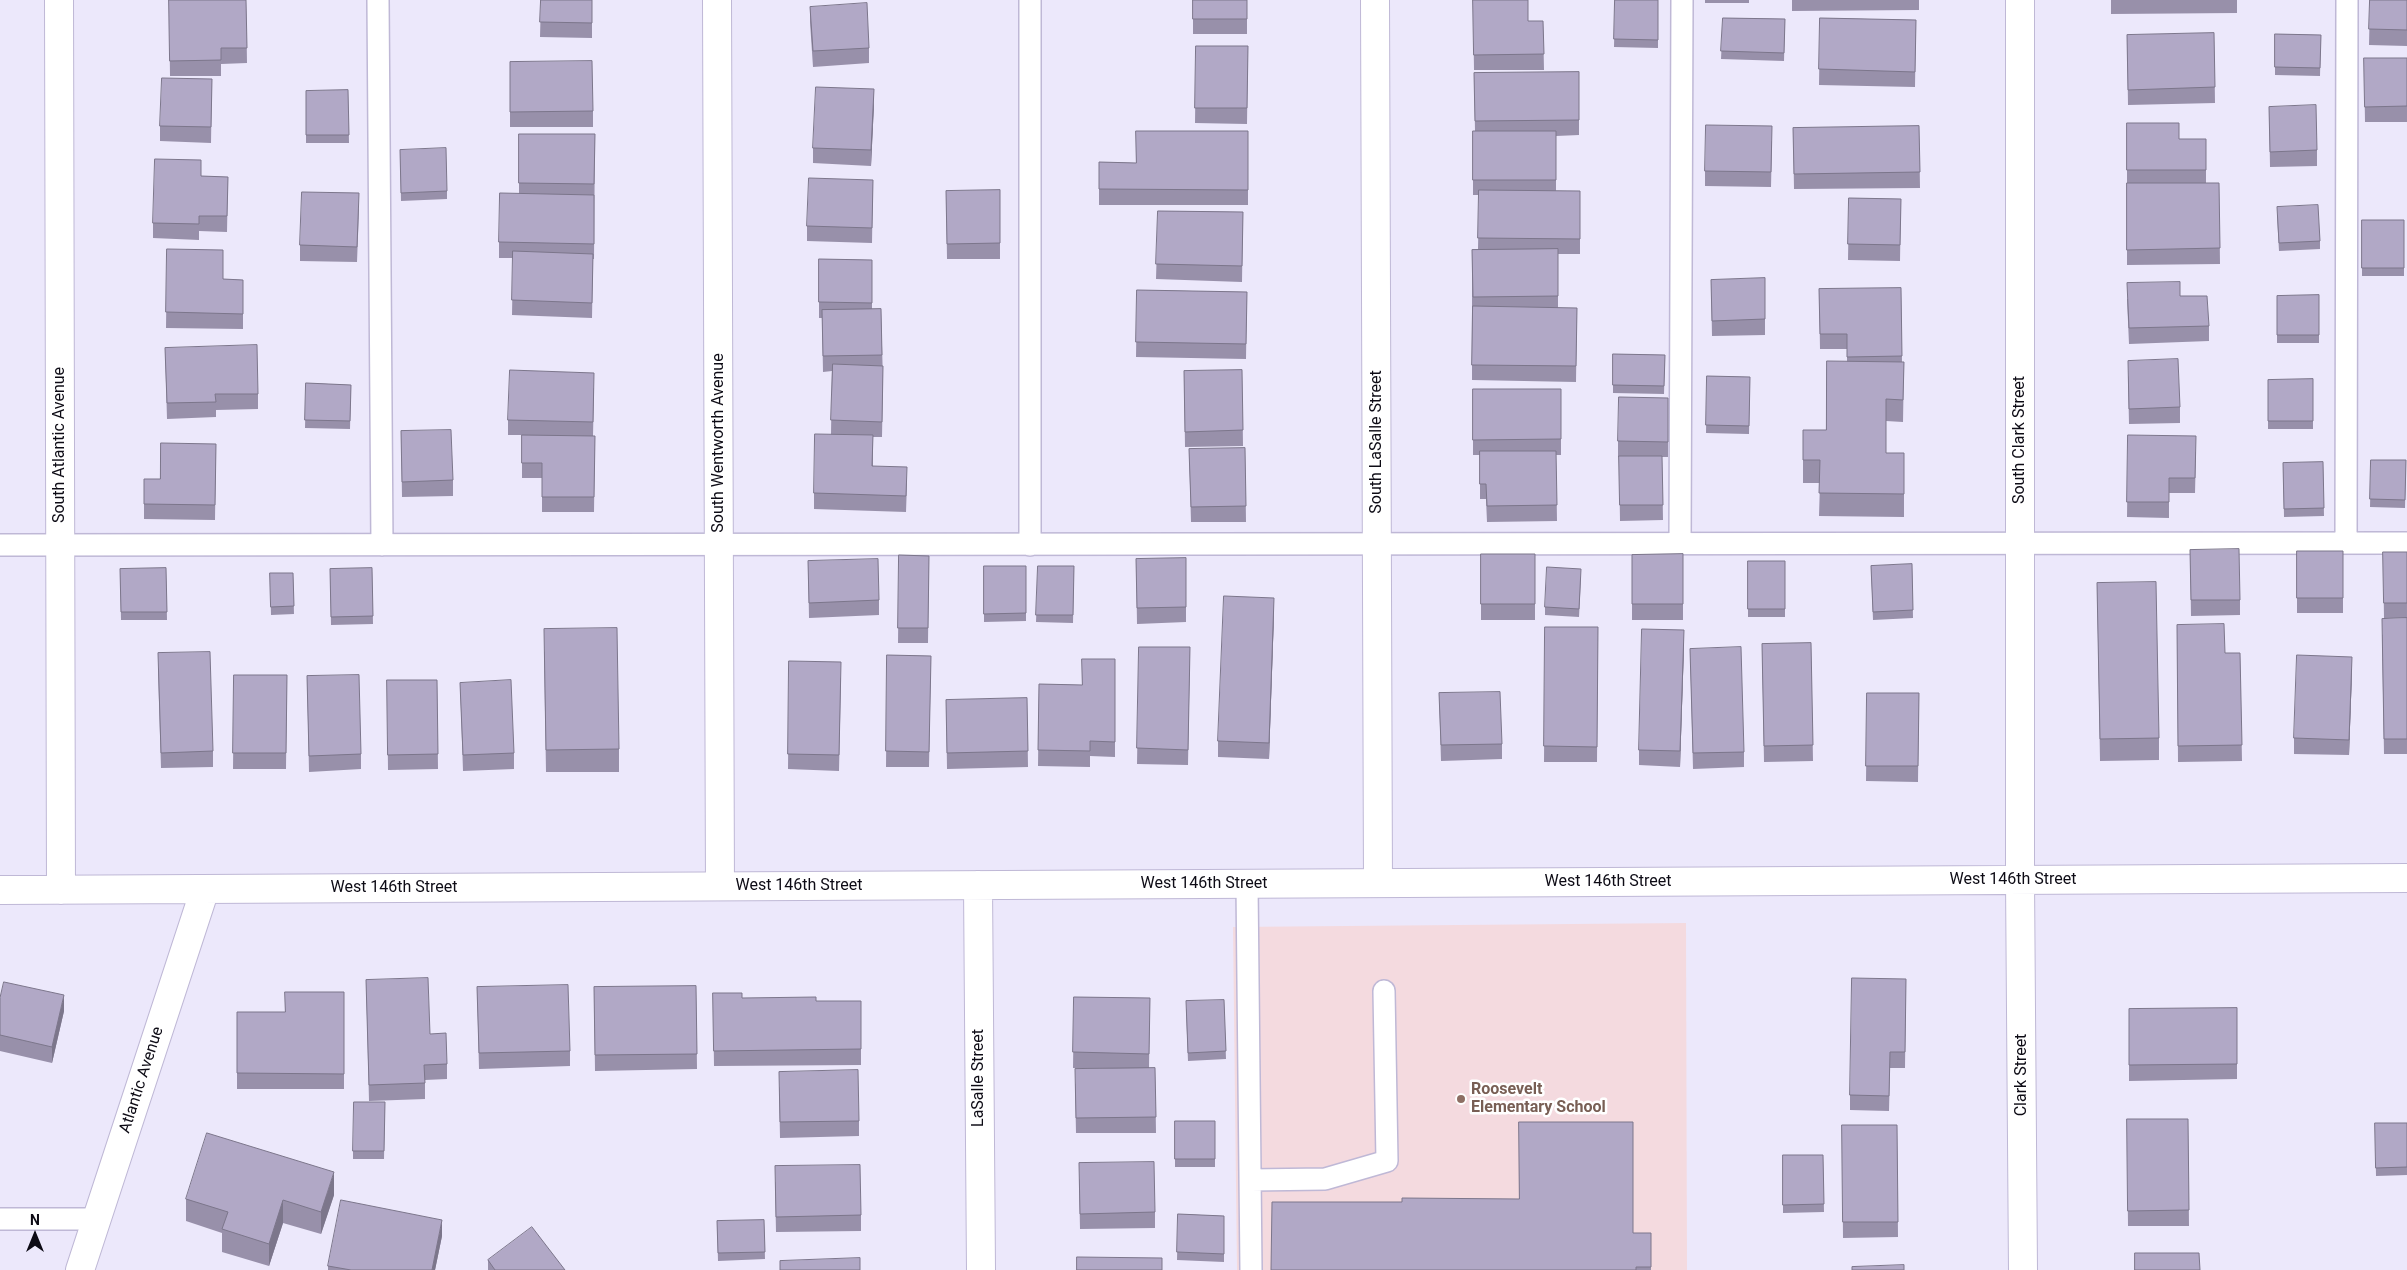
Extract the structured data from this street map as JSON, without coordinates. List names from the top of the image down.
{
  "streets": {
    "street": [
      "South Clark Street",
      "South LaSalle Street",
      "South Wentworth Avenue",
      "South Atlantic Avenue",
      "West 146th Street",
      "Clark Street",
      "LaSalle Street",
      "Atlantic Avenue"
    ]
  },
  "crossings": [
    ["South Clark Street", "West 146th Street"],
    ["South Clark Street", "Clark Street"],
    ["South LaSalle Street", "West 146th Street"],
    ["South Wentworth Avenue", "West 146th Street"],
    ["South Atlantic Avenue", "West 146th Street"],
    ["West 146th Street", "Clark Street"],
    ["West 146th Street", "LaSalle Street"],
    ["West 146th Street", "Atlantic Avenue"]
  ],
  "places": ["Roosevelt Elementary School"],
  "north": "top"
}
